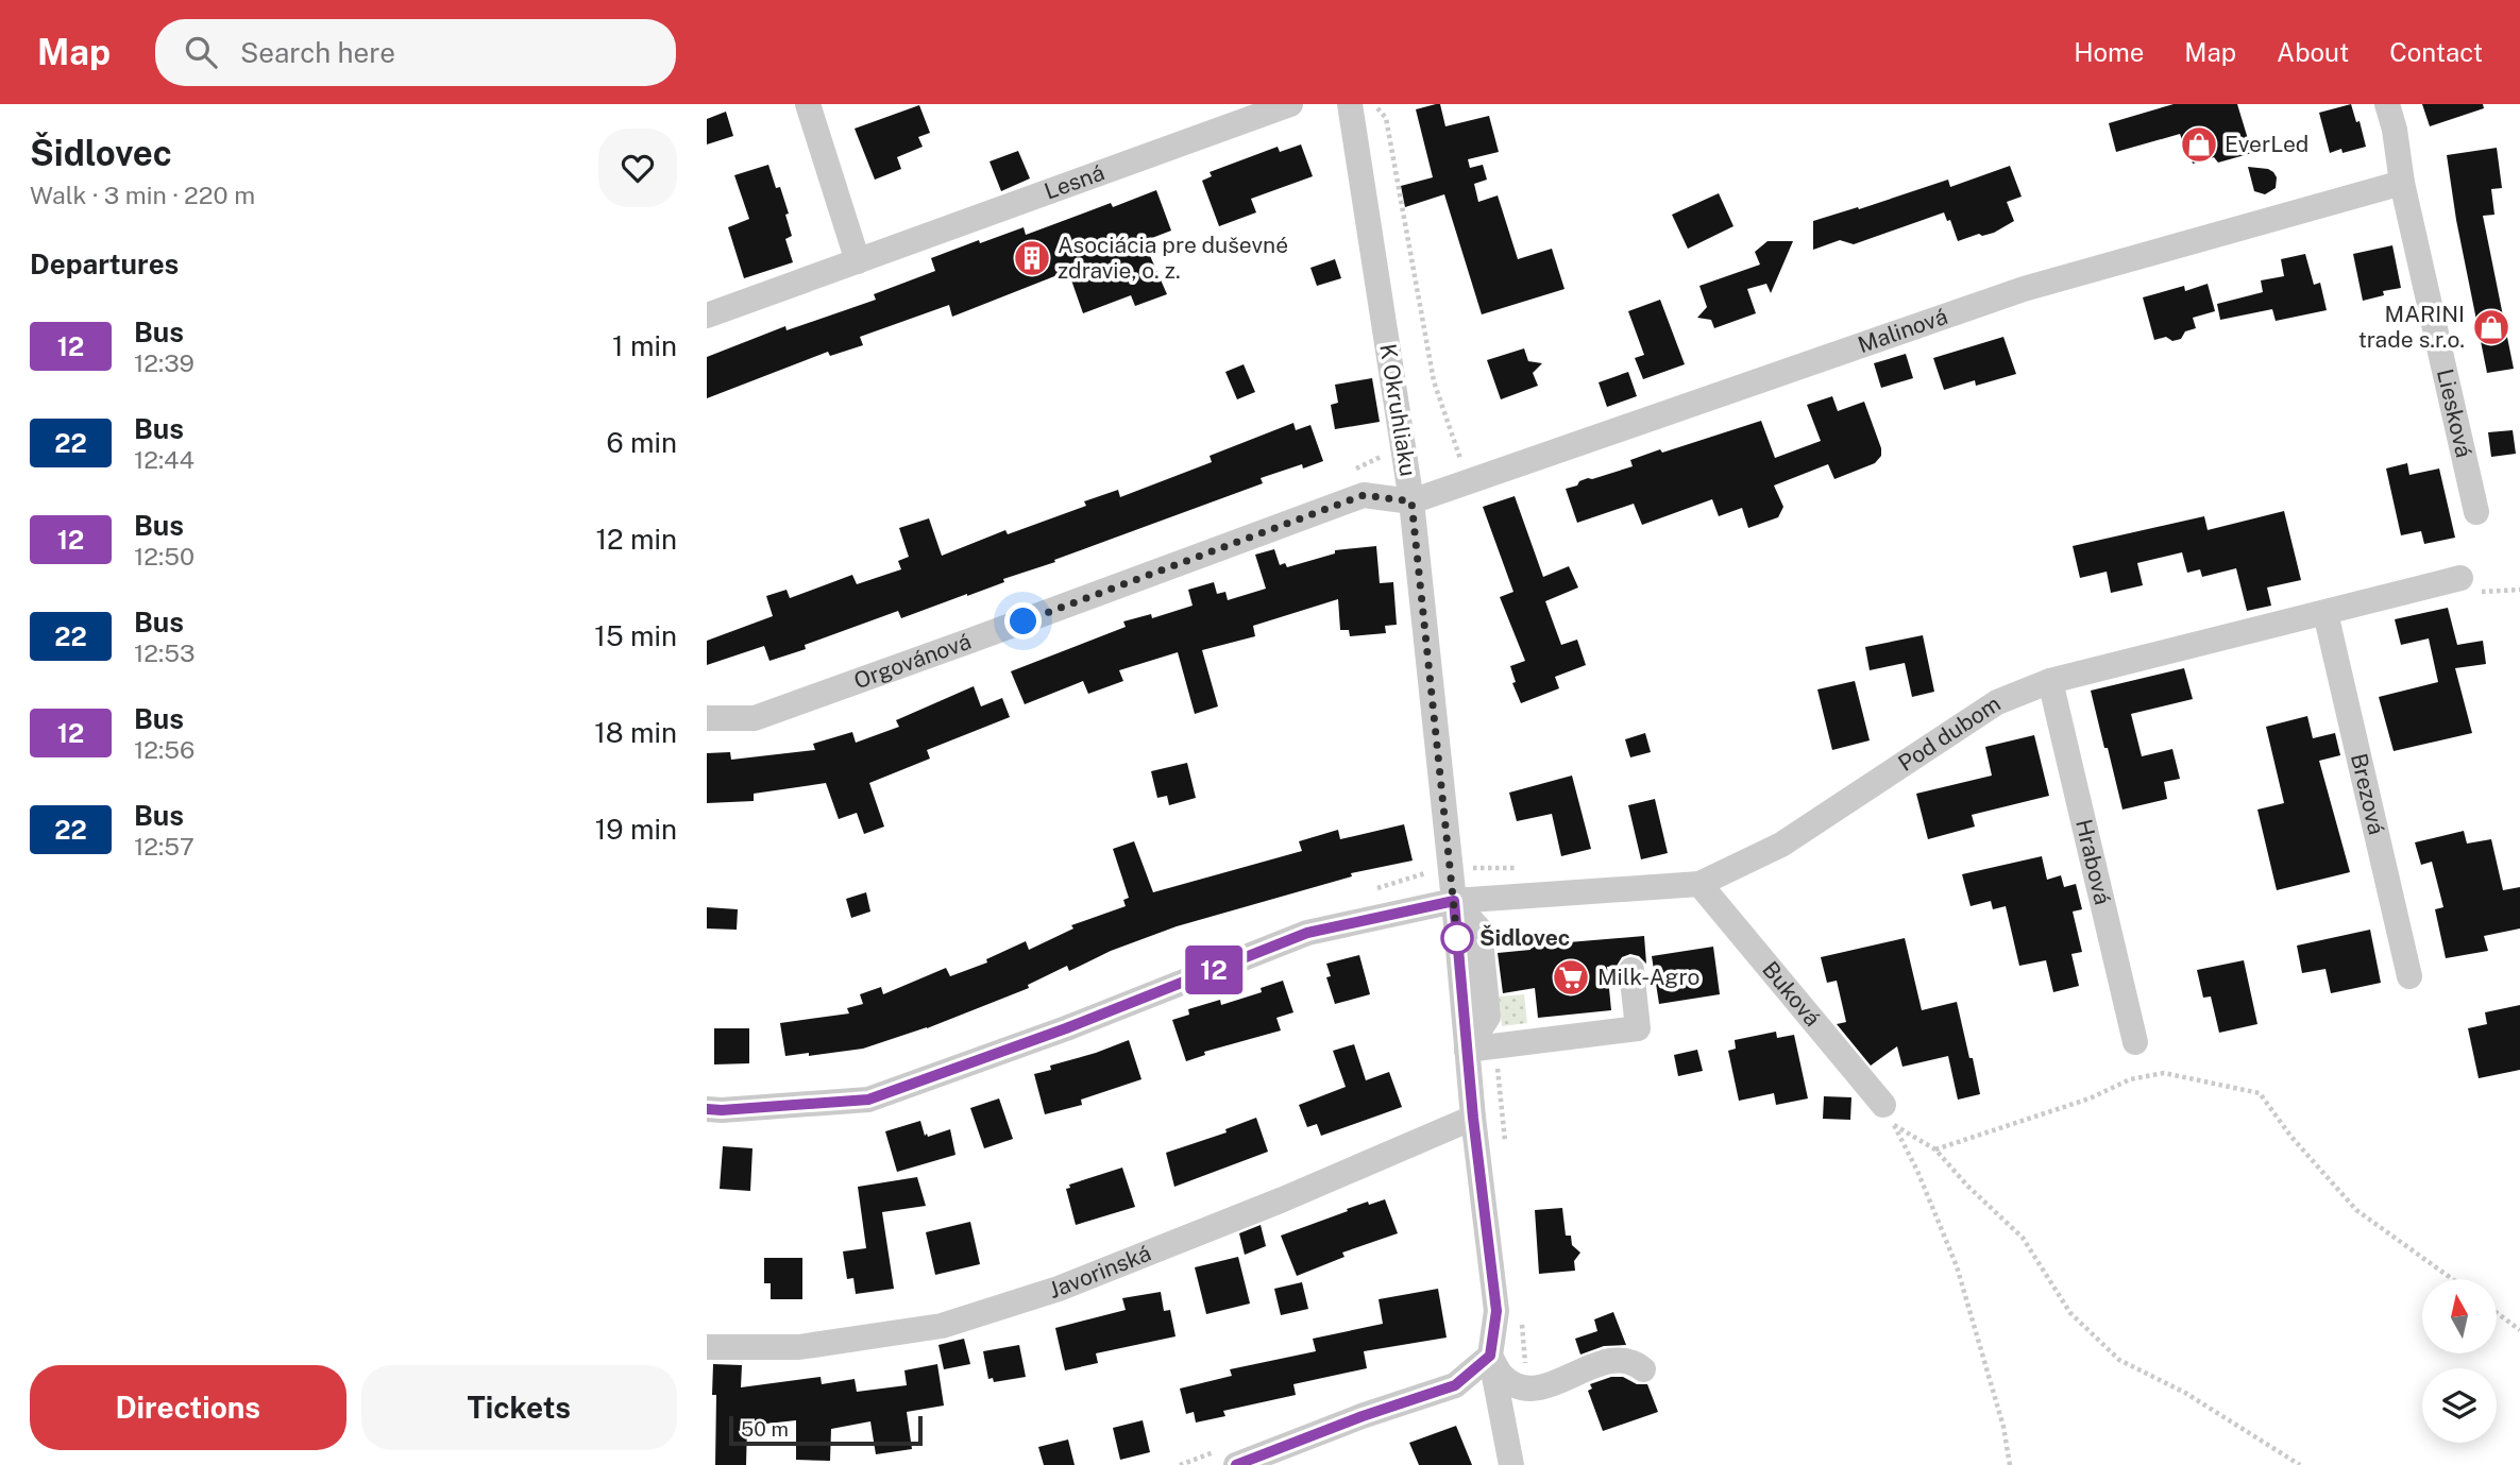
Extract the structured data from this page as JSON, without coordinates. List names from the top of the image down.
{
  "streets": {
    "street": [
      "Lesná",
      "Malinová",
      "K Okruhliaku",
      "Liesková",
      "Orgovánová",
      "Pod dubom",
      "Brezová",
      "Hrabová",
      "Buková",
      "Javorinská"
    ]
  },
  "crossings": [
    ["Malinová", "K Okruhliaku"],
    ["Malinová", "Liesková"],
    ["Malinová", "Orgovánová"],
    ["K Okruhliaku", "Orgovánová"],
    ["K Okruhliaku", "Pod dubom"],
    ["K Okruhliaku", "Javorinská"],
    ["Pod dubom", "Brezová"],
    ["Pod dubom", "Hrabová"],
    ["Pod dubom", "Buková"]
  ],
  "places": {
    "shop": ["EverLed", "MARINI trade s.r.o."],
    "building": ["Asociácia pre duševné zdravie, o. z."],
    "other": ["Šidlovec"],
    "supermarket": ["Milk-Agro"]
  },
  "lines": ["bus line 12"],
  "scale_bar": "50 m",
  "north": "top",
  "page": {
    "header": "Map",
    "search": "Search here",
    "nav": [
      "Home",
      "Map",
      "About",
      "Contact"
    ],
    "heading": [
      ["Šidlovec", "Walk · 3 min · 220 m"],
      "Departures"
    ],
    "on_map": "12",
    "list": [
      {
        "mark": "12",
        "name": "Bus",
        "note": "12:39",
        "value": "1 min"
      },
      {
        "mark": "22",
        "name": "Bus",
        "note": "12:44",
        "value": "6 min"
      },
      {
        "mark": "12",
        "name": "Bus",
        "note": "12:50",
        "value": "12 min"
      },
      {
        "mark": "22",
        "name": "Bus",
        "note": "12:53",
        "value": "15 min"
      },
      {
        "mark": "12",
        "name": "Bus",
        "note": "12:56",
        "value": "18 min"
      },
      {
        "mark": "22",
        "name": "Bus",
        "note": "12:57",
        "value": "19 min"
      }
    ],
    "buttons": ["Directions", "Tickets"],
    "scale": "50 m"
  }
}
